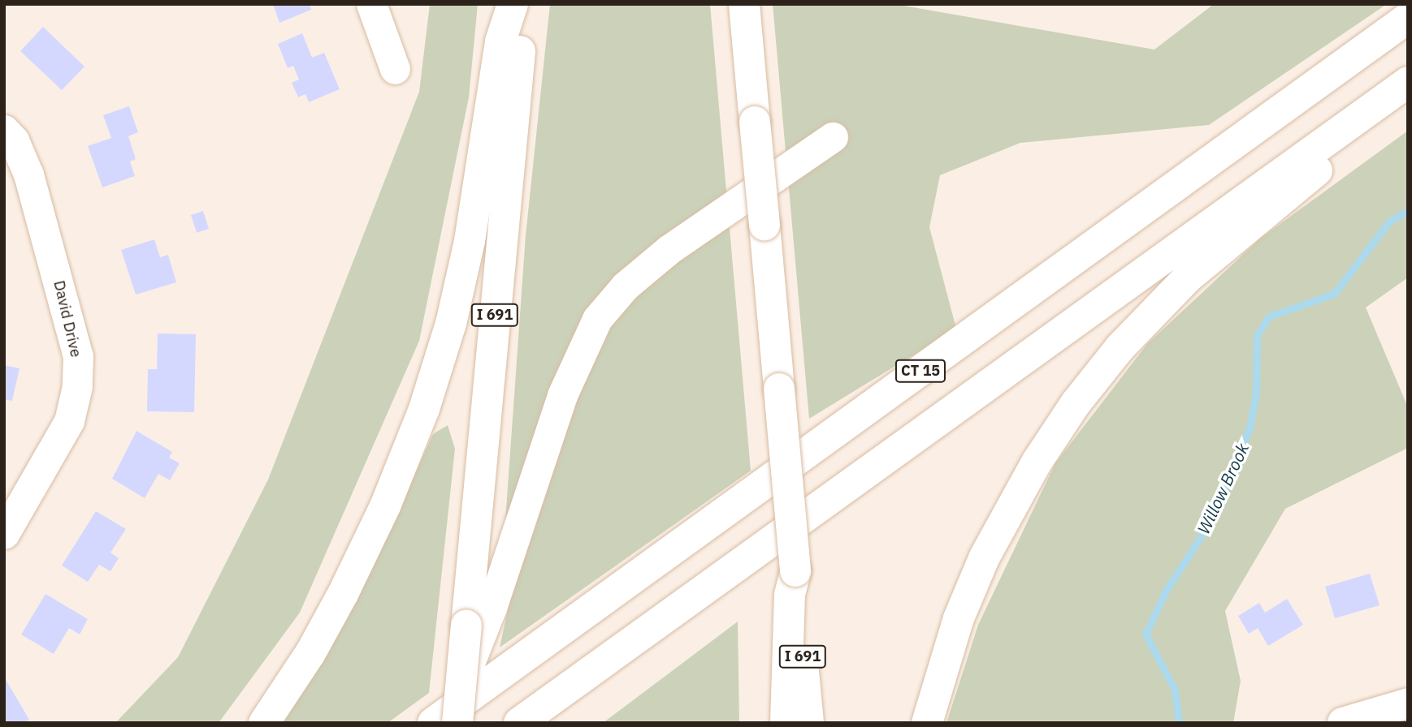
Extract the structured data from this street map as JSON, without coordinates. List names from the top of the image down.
{
  "streets": {
    "highway": ["I 691", "CT 15"],
    "street": ["David Drive"]
  },
  "water": ["Willow Brook"]
}
